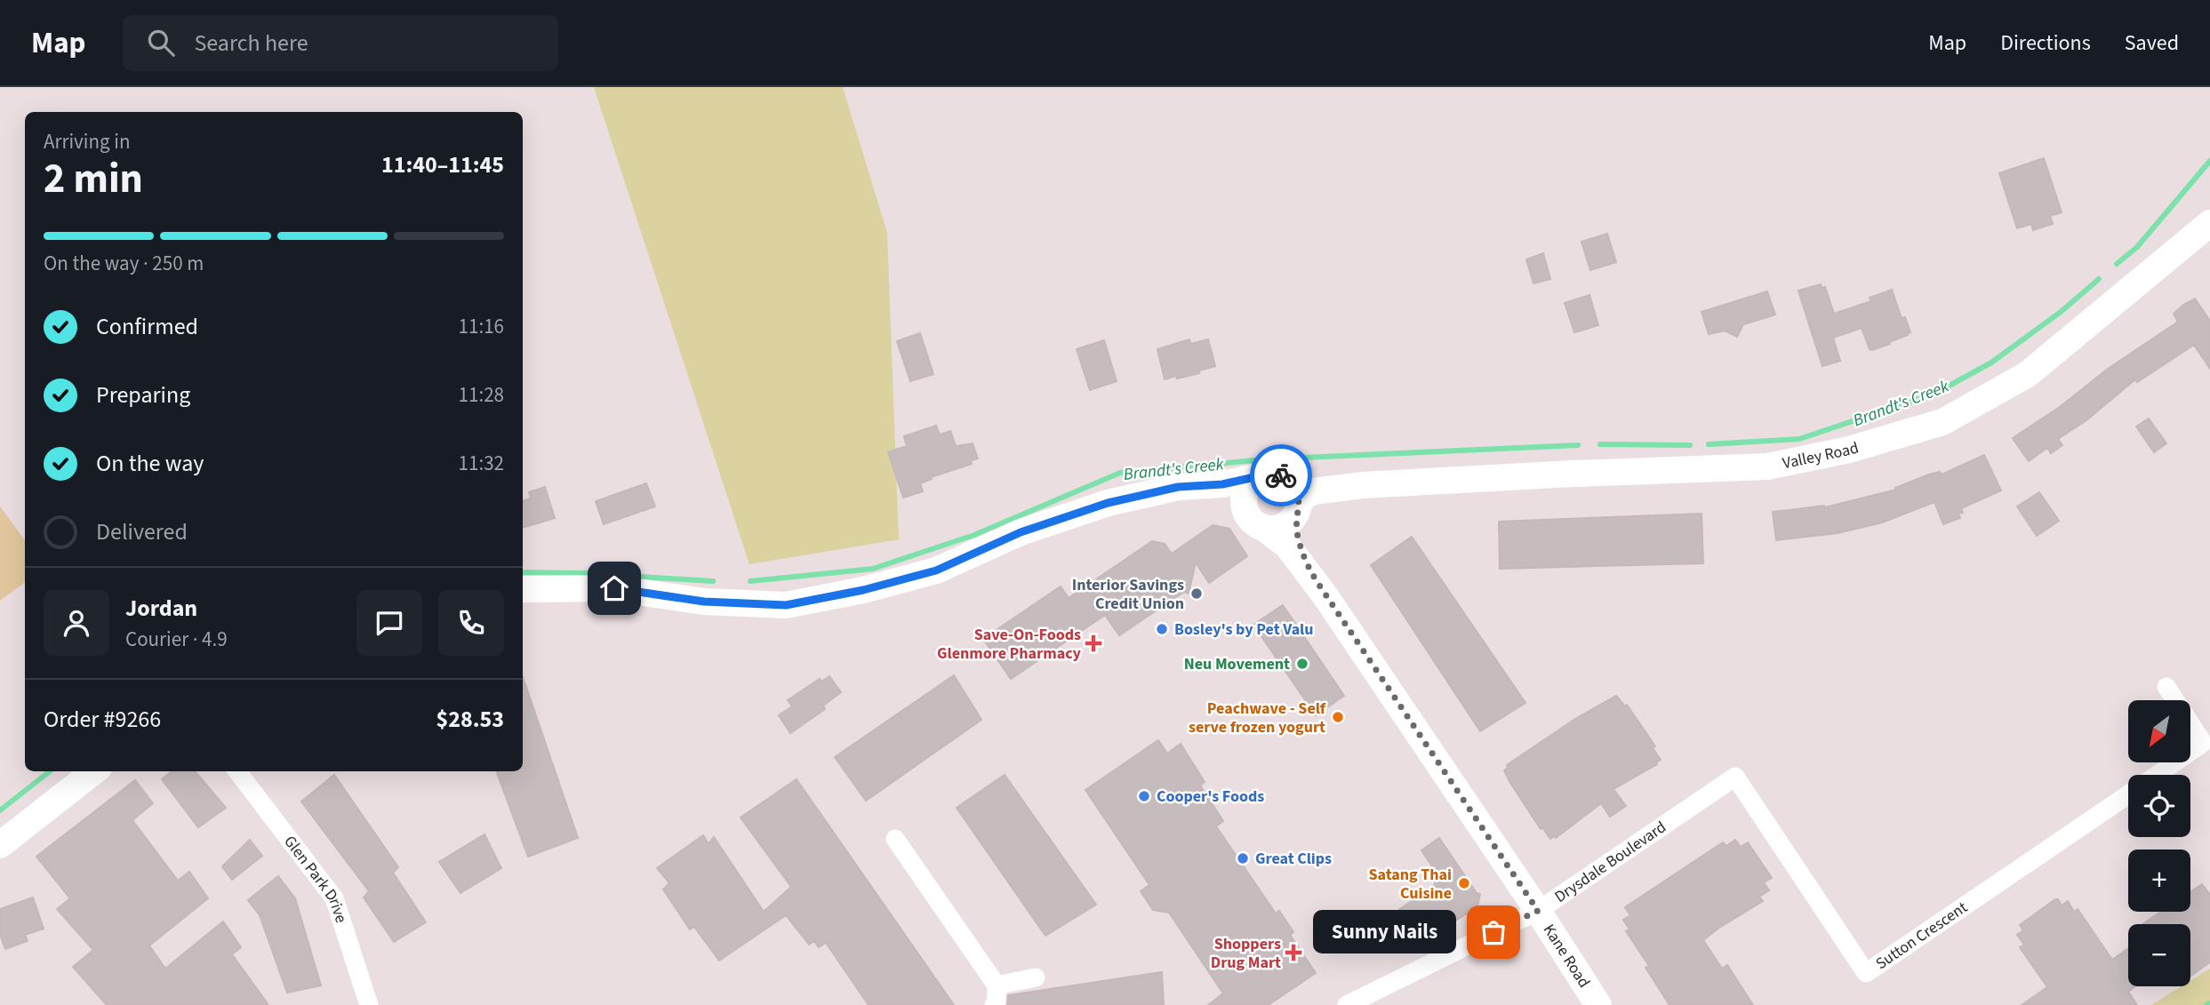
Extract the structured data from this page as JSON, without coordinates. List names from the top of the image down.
{
  "streets": {
    "street": [
      "Valley Road",
      "Drysdale Boulevard",
      "Glen Park Drive",
      "Sutton Crescent",
      "Kane Road"
    ]
  },
  "crossings": [
    ["Valley Road", "Kane Road"],
    ["Drysdale Boulevard", "Sutton Crescent"],
    ["Drysdale Boulevard", "Kane Road"]
  ],
  "water": ["Brandt's Creek"],
  "places": {
    "other": [
      "Interior Savings Credit Union",
      "Bosley's by Pet Valu",
      "Neu Movement",
      "Peachwave - Self serve frozen yogurt",
      "Cooper's Foods",
      "Great Clips",
      "Satang Thai Cuisine",
      "Sunny Nails"
    ],
    "health": ["Save-On-Foods Glenmore Pharmacy", "Shoppers Drug Mart"]
  },
  "north": "bottom left",
  "page": {
    "header": "Map",
    "search": "Search here",
    "nav": ["Map", "Directions", "Saved"],
    "heading": ["2 min", "Arriving in", "11:40–11:45"],
    "panel": [
      "Jordan",
      "Courier · 4.9",
      "Order #9266",
      "$28.53"
    ],
    "bar": "On the way · 250 m",
    "list": [
      ["Confirmed", "11:16"],
      ["Preparing", "11:28"],
      ["On the way", "11:32"],
      "Delivered"
    ],
    "map_buttons": ["+", "−"],
    "bubble": "Sunny Nails"
  }
}
